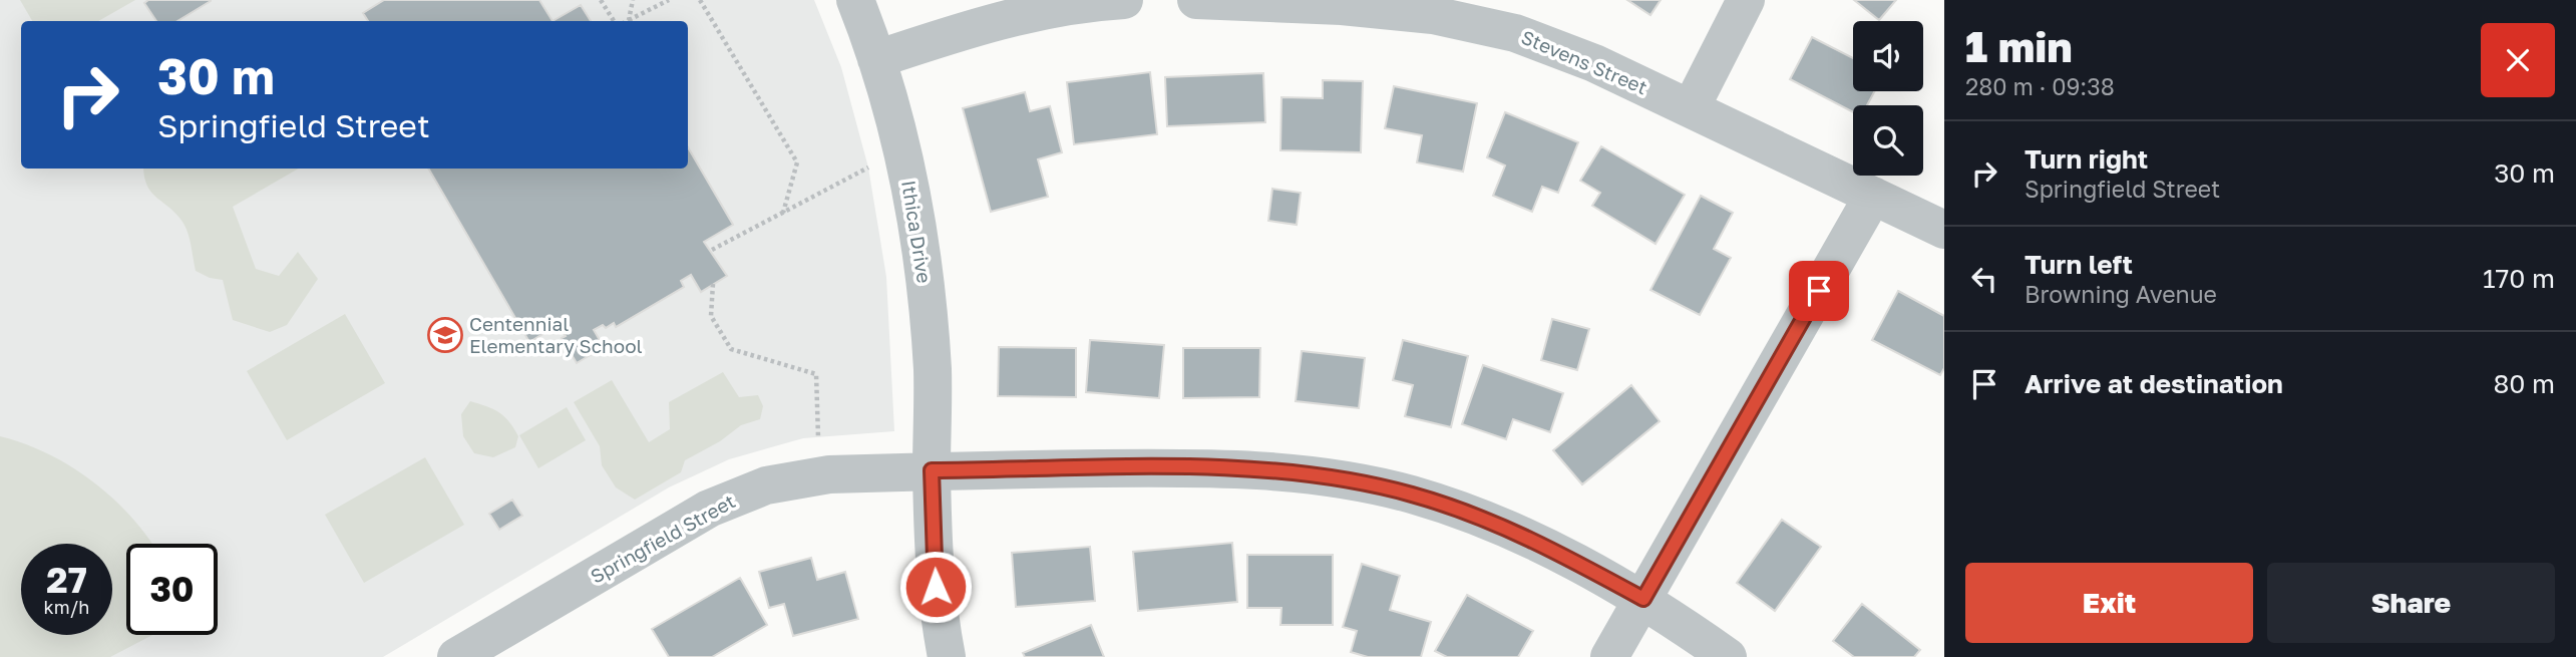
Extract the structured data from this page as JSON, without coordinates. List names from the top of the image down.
{
  "streets": {
    "street": ["Stevens Street", "Ithica Drive", "Springfield Street"]
  },
  "crossings": [
    ["Ithica Drive", "Springfield Street"]
  ],
  "places": {
    "school or university": ["Centennial Elementary School"]
  },
  "page": {
    "heading": ["1 min", "280 m · 09:38"],
    "turn": ["30 m", "Springfield Street"],
    "list": [
      {
        "name": "Turn right",
        "note": "Springfield Street",
        "value": "30 m"
      },
      {
        "name": "Turn left",
        "note": "Browning Avenue",
        "value": "170 m"
      },
      {
        "name": "Arrive at destination",
        "value": "80 m"
      }
    ],
    "speed": "27 km/h",
    "limit": "30",
    "buttons": ["Exit", "Share"]
  }
}
